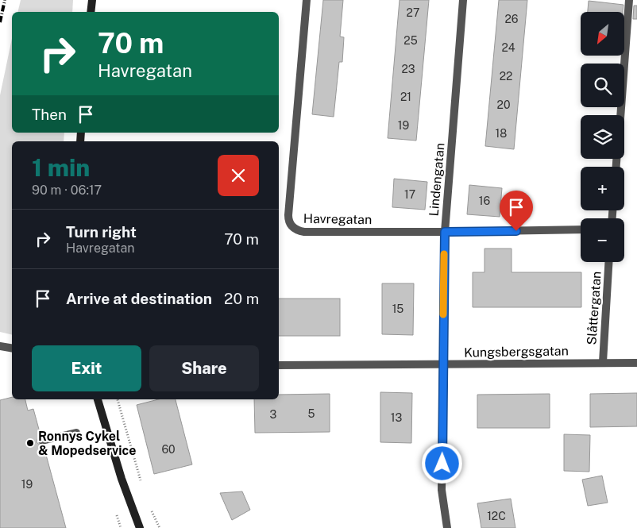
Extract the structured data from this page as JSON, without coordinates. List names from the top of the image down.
{
  "streets": {
    "street": [
      "Lindengatan",
      "Havregatan",
      "Slåttergatan",
      "Kungsbergsgatan"
    ]
  },
  "crossings": [
    ["Lindengatan", "Havregatan"],
    ["Lindengatan", "Kungsbergsgatan"],
    ["Slåttergatan", "Kungsbergsgatan"]
  ],
  "places": ["Ronnys Cykel & Mopedservice"],
  "house_numbers": [
    "27",
    "26",
    "25",
    "24",
    "23",
    "22",
    "21",
    "20",
    "19",
    "18",
    "17",
    "16",
    "15",
    "5",
    "3",
    "13",
    "60",
    "19",
    "12C"
  ],
  "north": "bottom left",
  "page": {
    "map_buttons": ["+", "−"],
    "turn": ["70 m", "Havregatan"],
    "then": "Then",
    "heading": ["1 min", "90 m · 06:17"],
    "list": [
      {
        "name": "Turn right",
        "note": "Havregatan",
        "value": "70 m"
      },
      {
        "name": "Arrive at destination",
        "value": "20 m"
      }
    ],
    "buttons": ["Exit", "Share"]
  }
}
